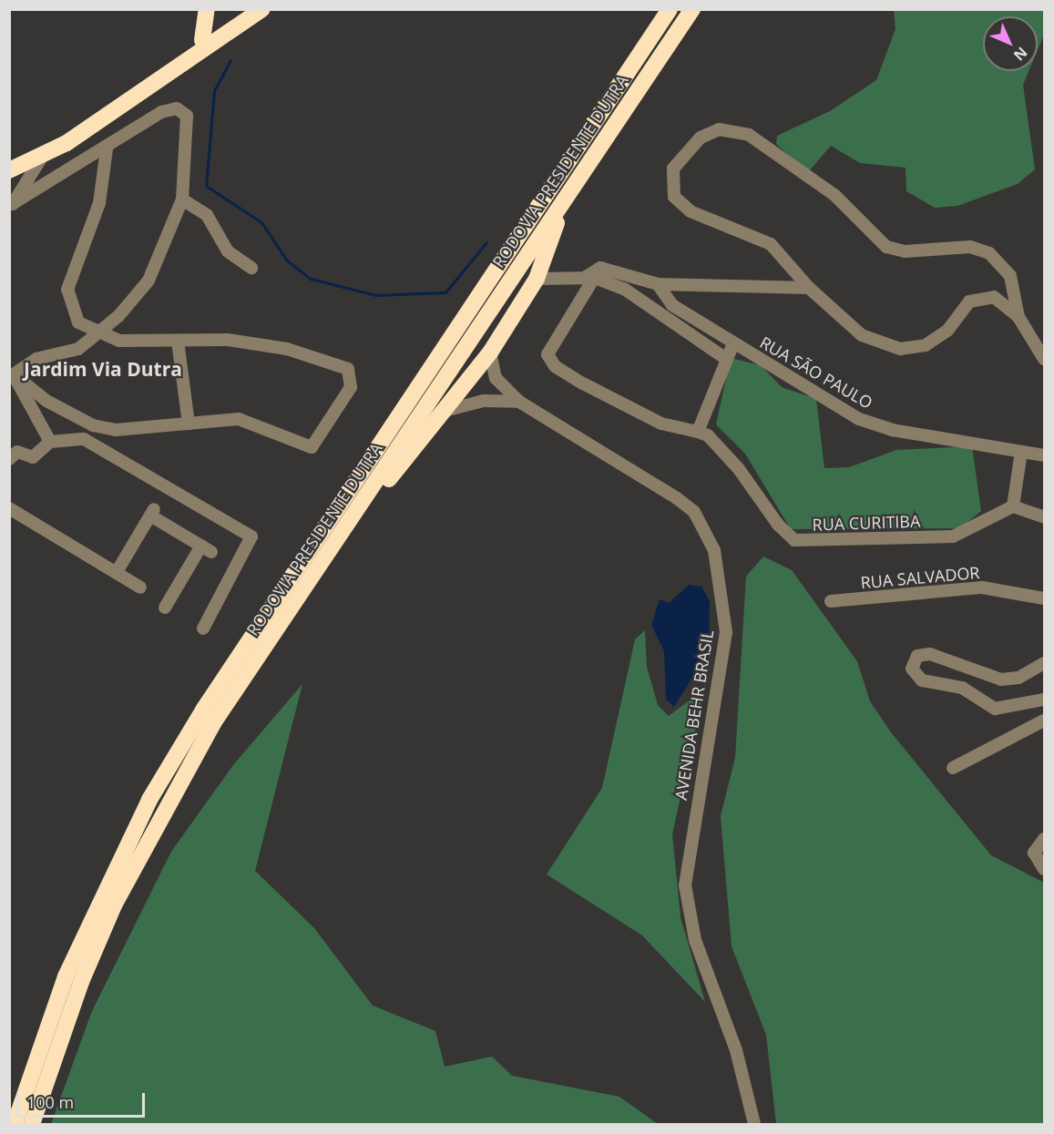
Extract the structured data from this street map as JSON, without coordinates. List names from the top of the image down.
{
  "streets": {
    "highway": ["RODOVIA PRESIDENTE DUTRA"],
    "street": [
      "RUA SÃO PAULO",
      "RUA CURITIBA",
      "RUA SALVADOR",
      "AVENIDA BEHR BRASIL"
    ]
  },
  "districts": ["Jardim Via Dutra"],
  "scale_bar": "100 m",
  "north": "bottom right"
}
